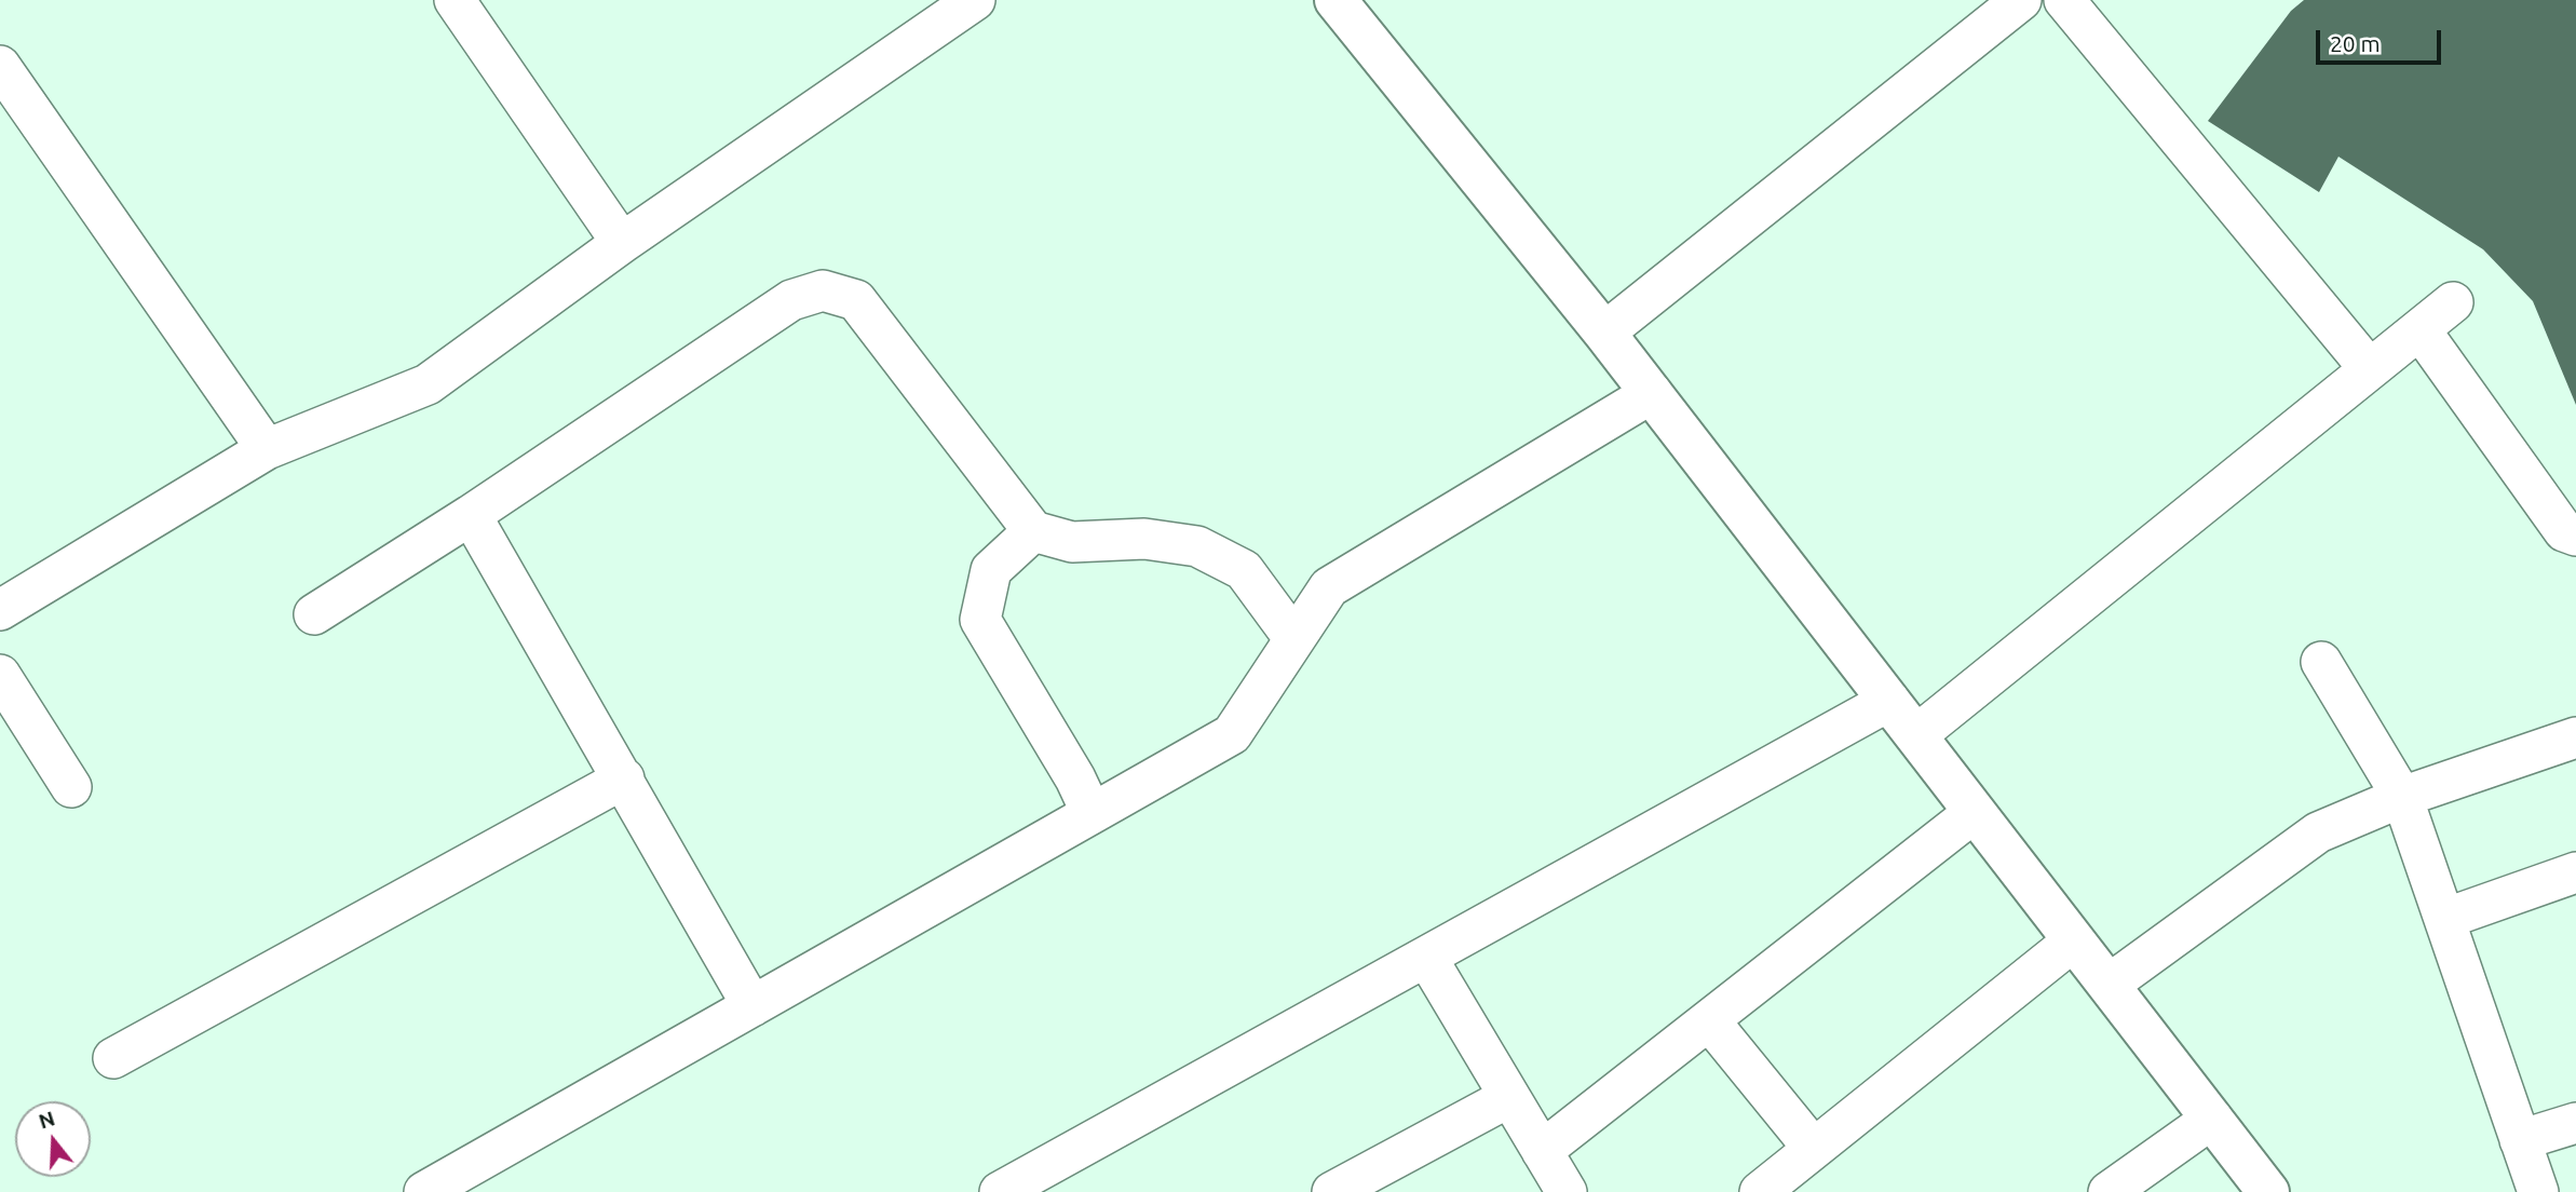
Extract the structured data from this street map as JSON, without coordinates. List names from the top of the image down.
{
  "scale_bar": "20 m",
  "north": "top"
}
